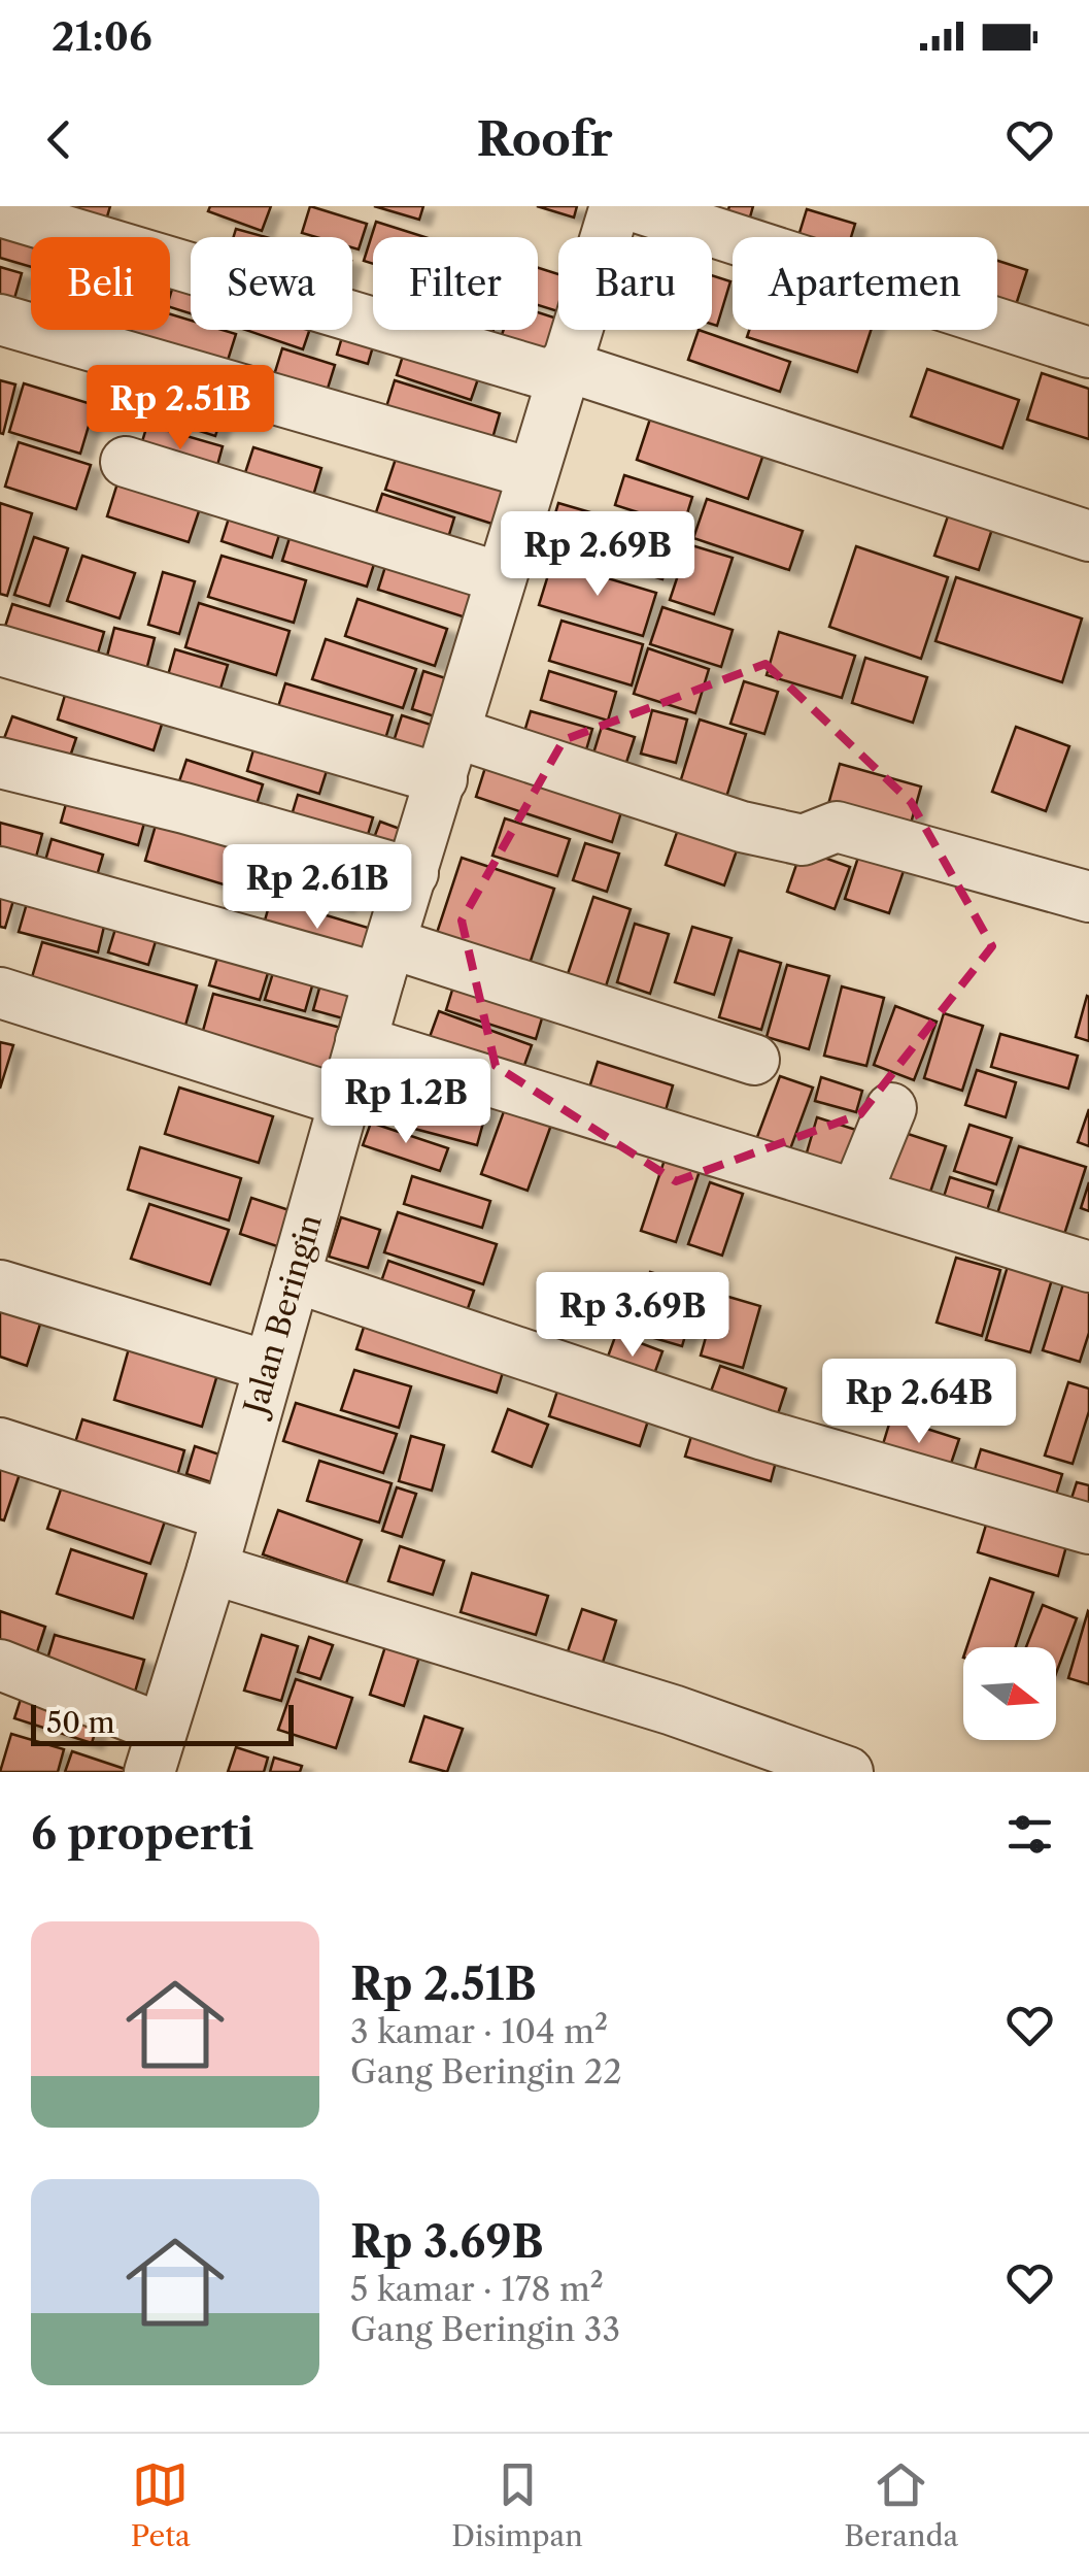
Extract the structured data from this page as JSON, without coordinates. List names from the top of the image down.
{
  "streets": {
    "street": ["Jalan Beringin"]
  },
  "scale_bar": "50 m",
  "north": "right",
  "page": {
    "status": "21:06",
    "header": "Roofr",
    "chip": [
      "Beli",
      "Sewa",
      "Filter",
      "Baru",
      "Apartemen"
    ],
    "price": [
      "Rp 2.51B",
      "Rp 2.69B",
      "Rp 2.61B",
      "Rp 1.2B",
      "Rp 3.69B",
      "Rp 2.64B"
    ],
    "scale": "50 m",
    "heading": "6 properti",
    "list": [
      {
        "name": "Rp 2.51B",
        "note": "3 kamar · 104 m² · Gang Beringin 22"
      },
      {
        "name": "Rp 3.69B",
        "note": "5 kamar · 178 m² · Gang Beringin 33"
      }
    ],
    "tabs": ["Peta", "Disimpan", "Beranda"]
  }
}
